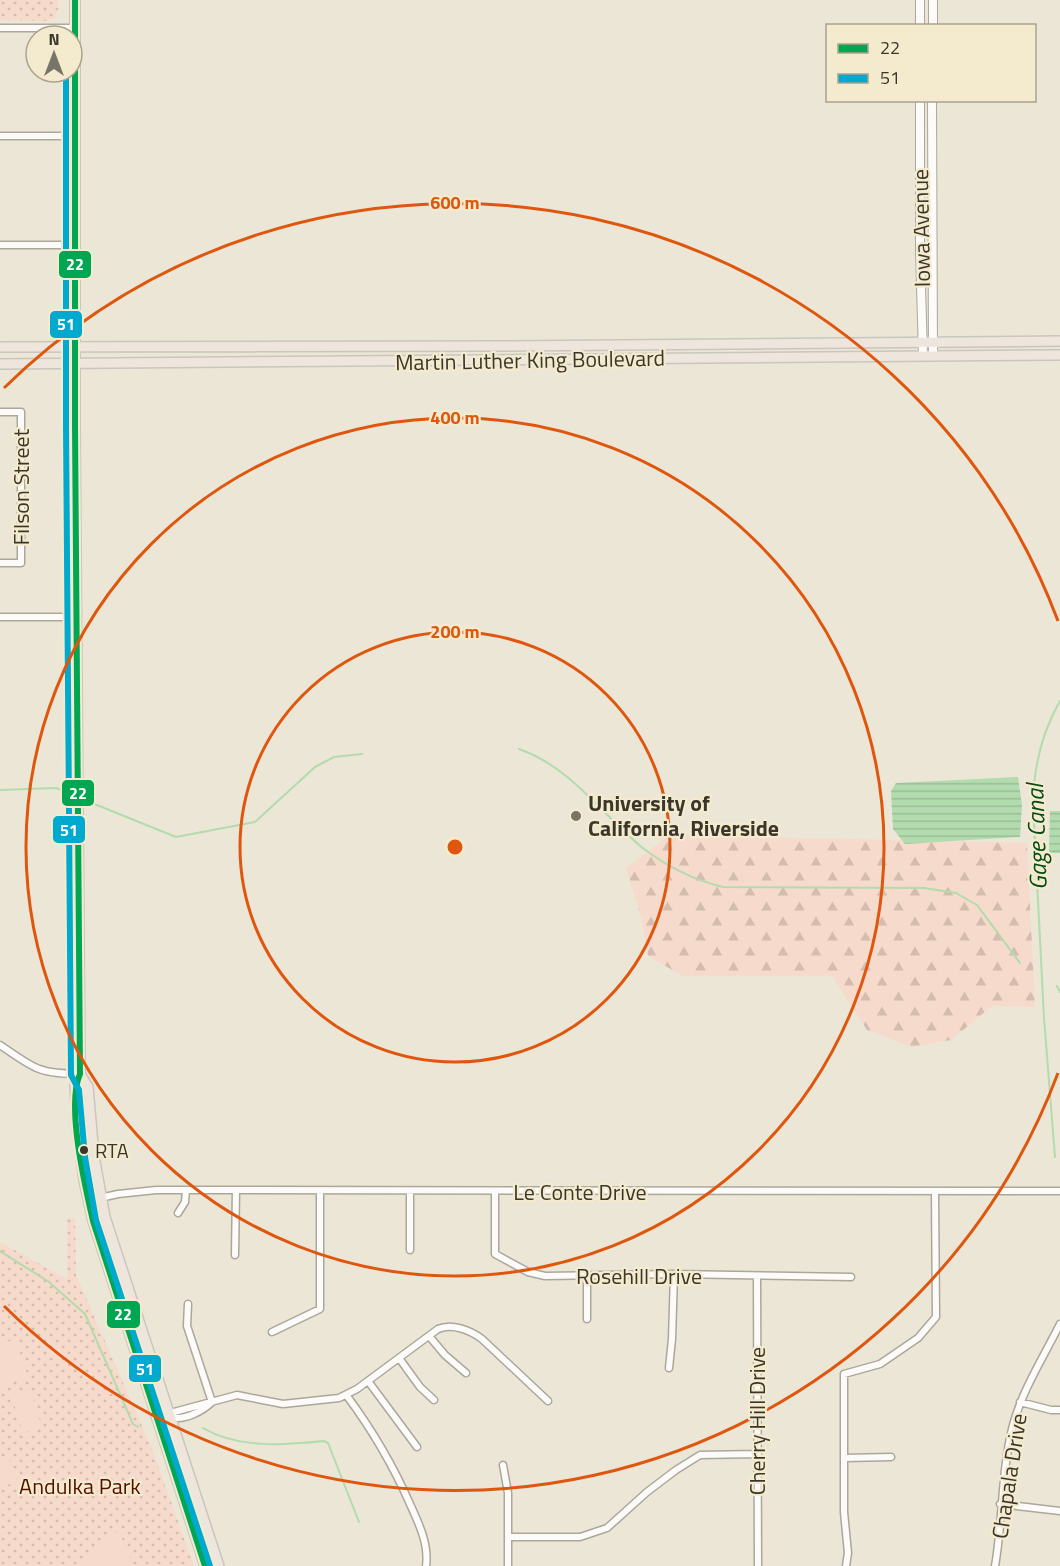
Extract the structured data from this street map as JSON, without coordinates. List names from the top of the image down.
{
  "streets": {
    "main road": ["Martin Luther King Boulevard"],
    "street": [
      "Iowa Avenue",
      "Filson Street",
      "Le Conte Drive",
      "Rosehill Drive",
      "Cherry Hill Drive",
      "Chapala Drive"
    ]
  },
  "crossings": [
    ["Iowa Avenue", "Martin Luther King Boulevard"],
    ["Le Conte Drive", "Rosehill Drive"],
    ["Rosehill Drive", "Cherry Hill Drive"]
  ],
  "water": ["Gage Canal"],
  "parks": ["Andulka Park"],
  "places": ["University of California, Riverside", "RTA"],
  "lines": ["transit line 22", "transit line 51"],
  "legend": ["22", "51"],
  "north": "top",
  "rings": ["600 m", "400 m", "200 m"]
}
